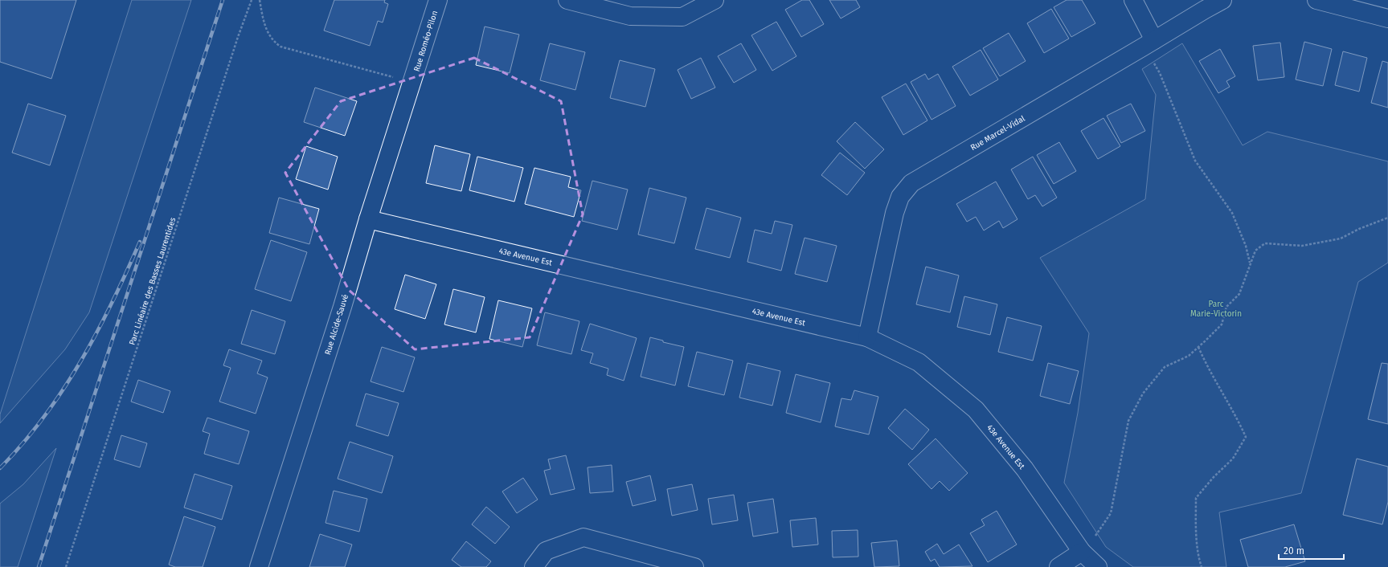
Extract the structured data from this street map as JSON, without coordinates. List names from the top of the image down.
{
  "streets": {
    "street": [
      "Rue Roméo-Pilon",
      "Rue Marcel-Vidal",
      "43e Avenue Est",
      "Rue Alcide-Sauvé"
    ],
    "path": ["Parc Linéaire des Basses Laurentides"]
  },
  "crossings": [
    ["Rue Roméo-Pilon", "Rue Alcide-Sauvé"],
    ["Rue Marcel-Vidal", "43e Avenue Est"],
    ["43e Avenue Est", "Rue Alcide-Sauvé"]
  ],
  "parks": ["Parc Marie-Victorin"],
  "scale_bar": "20 m"
}
